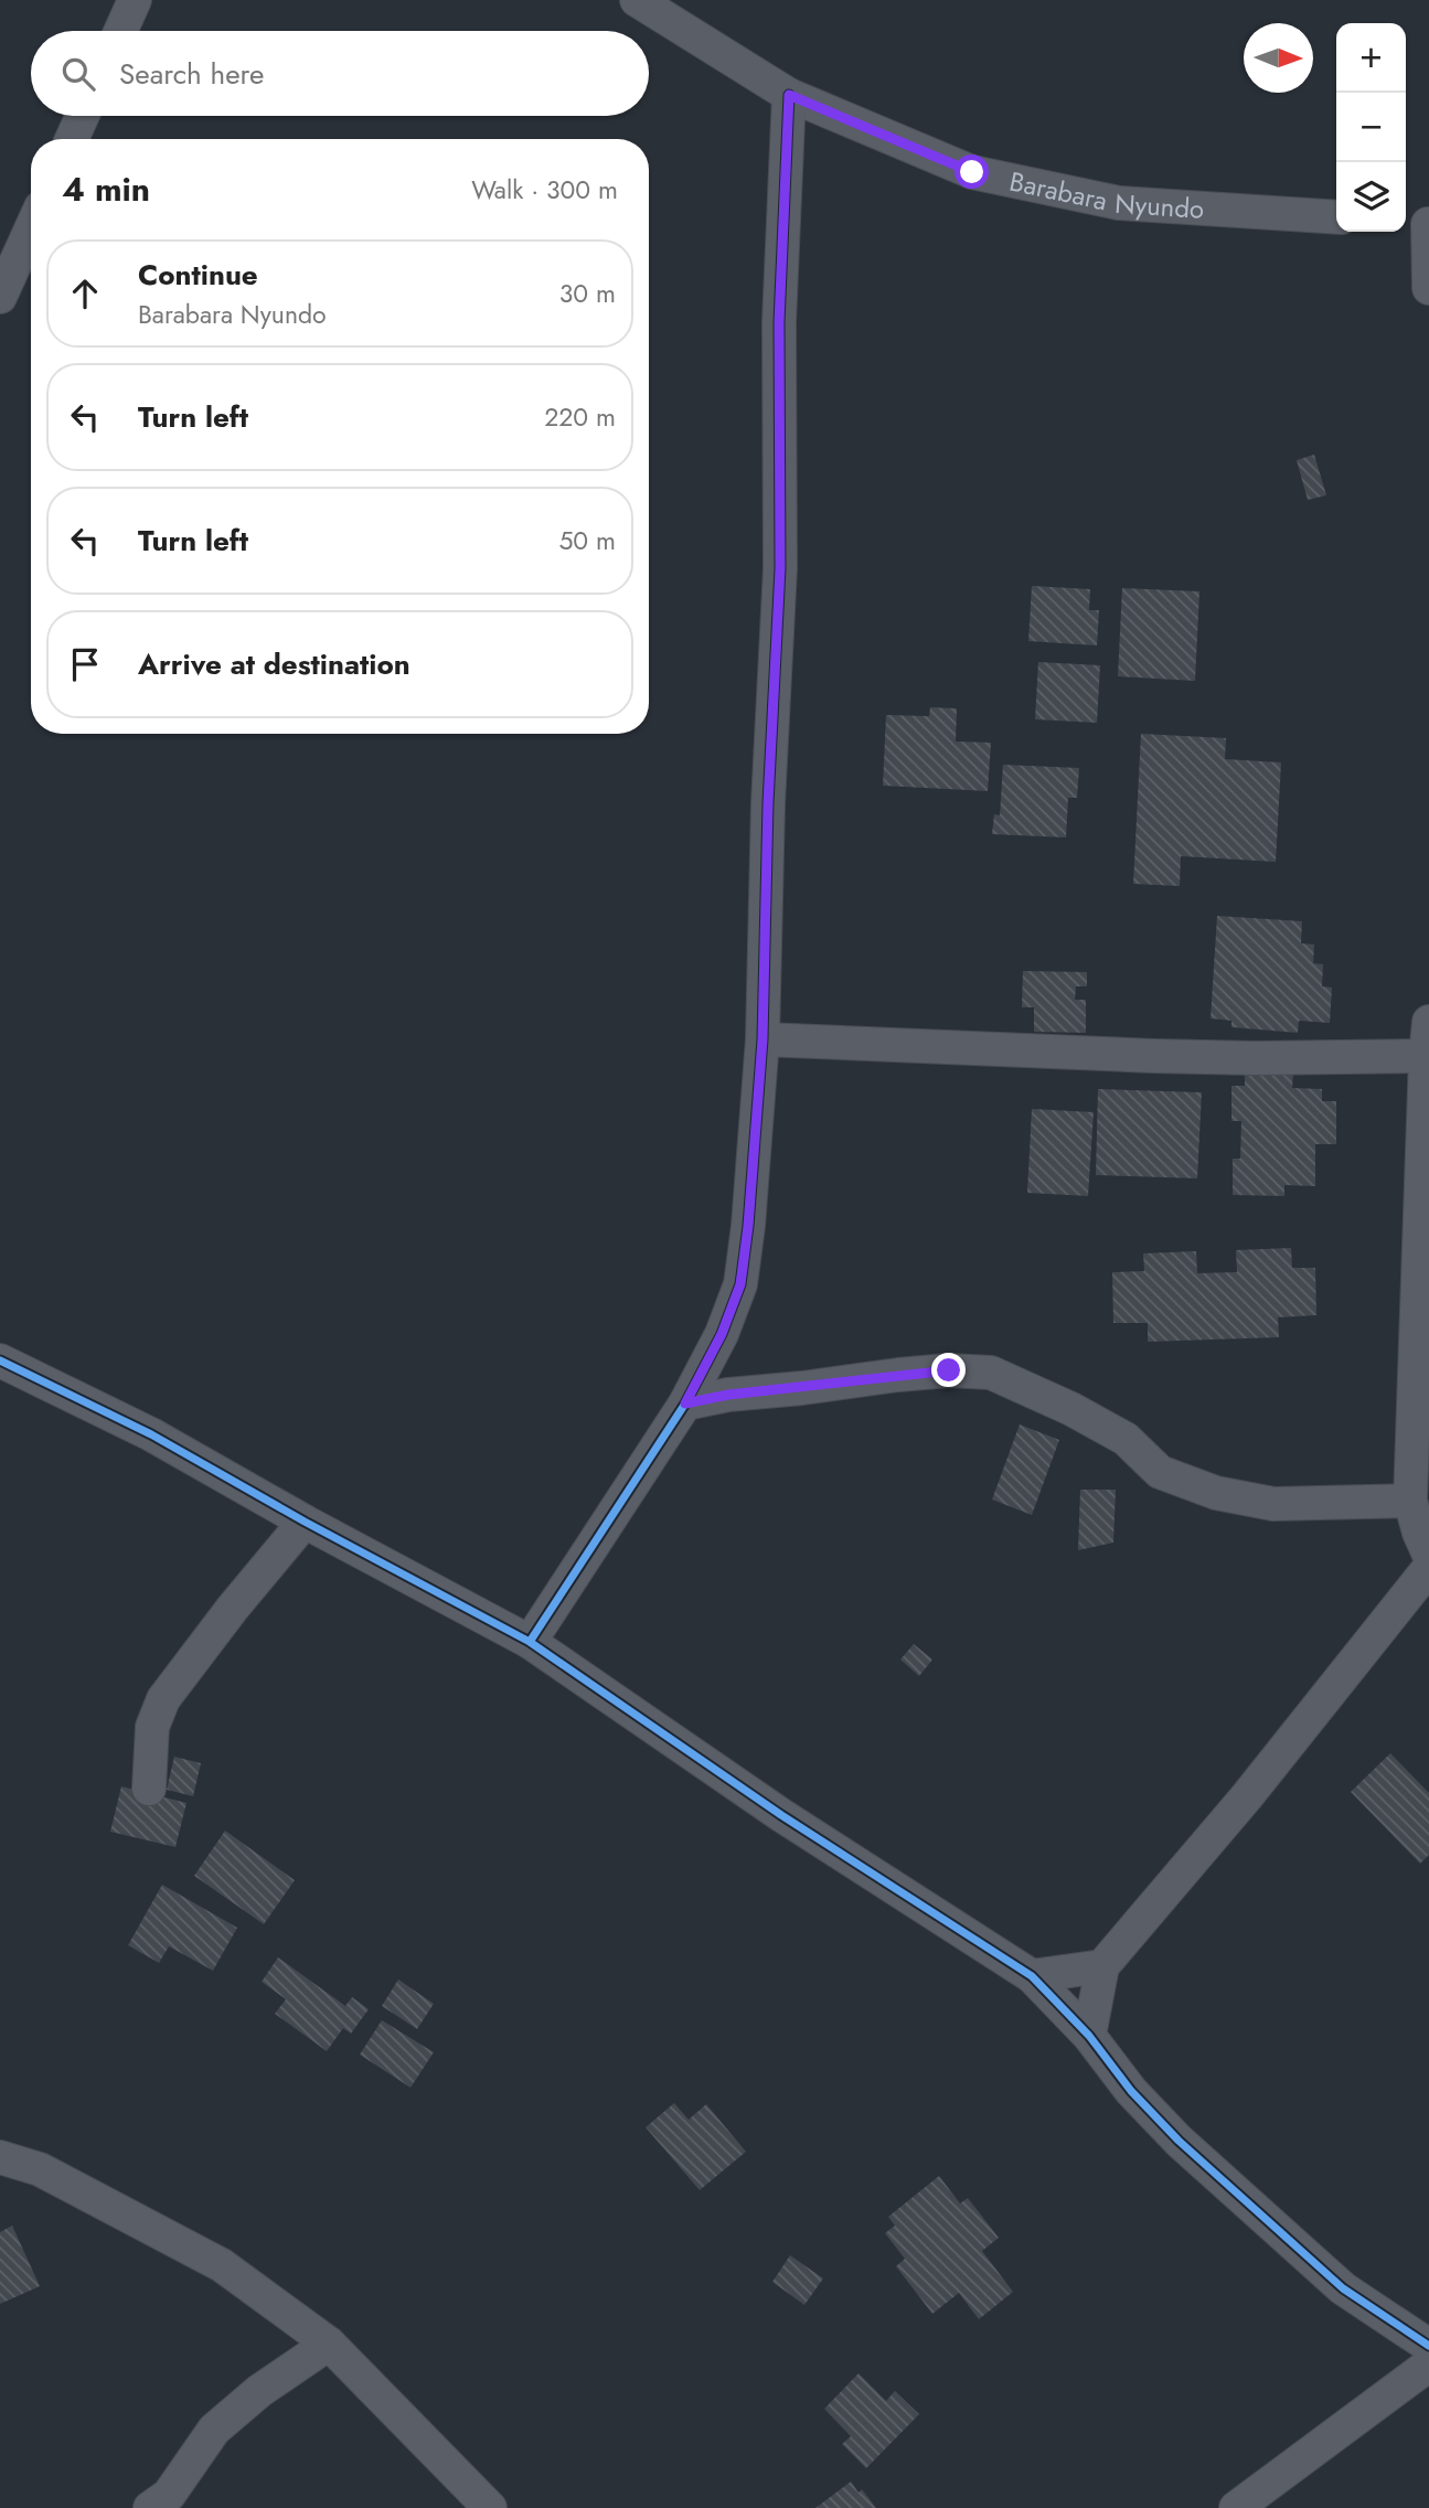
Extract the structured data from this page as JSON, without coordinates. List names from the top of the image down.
{
  "streets": {
    "street": ["Barabara Nyundo"]
  },
  "north": "right",
  "page": {
    "map_buttons": ["+", "−"],
    "search": "Search here",
    "heading": ["4 min", "Walk · 300 m"],
    "list": [
      ["Continue", "Barabara Nyundo", "30 m"],
      ["Turn left", "220 m"],
      ["Turn left", "50 m"],
      "Arrive at destination"
    ]
  }
}
